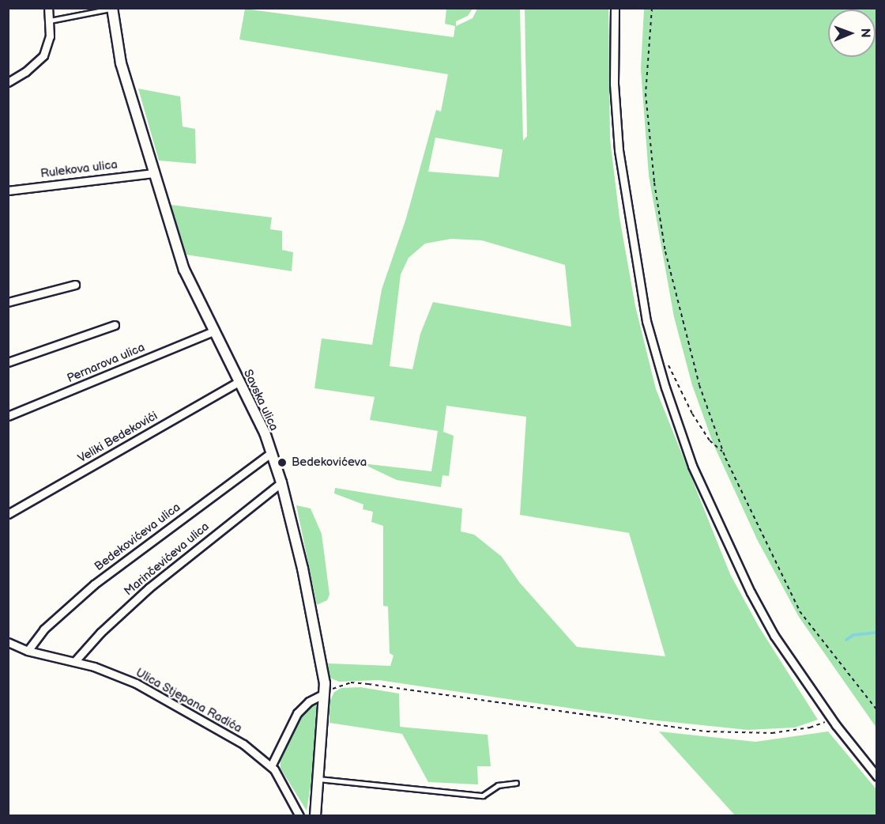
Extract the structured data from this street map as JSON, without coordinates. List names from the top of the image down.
{
  "streets": {
    "street": [
      "Rulekova ulica",
      "Pernarova ulica",
      "Savska ulica",
      "Veliki Bedekovići",
      "Bedekovićeva ulica",
      "Marinčevićeva ulica",
      "Ulica Stjepana Radića"
    ]
  },
  "crossings": [
    ["Rulekova ulica", "Savska ulica"],
    ["Pernarova ulica", "Savska ulica"],
    ["Savska ulica", "Veliki Bedekovići"],
    ["Savska ulica", "Bedekovićeva ulica"],
    ["Savska ulica", "Marinčevićeva ulica"],
    ["Bedekovićeva ulica", "Ulica Stjepana Radića"],
    ["Marinčevićeva ulica", "Ulica Stjepana Radića"]
  ],
  "places": ["Bedekovićeva"],
  "north": "right"
}
